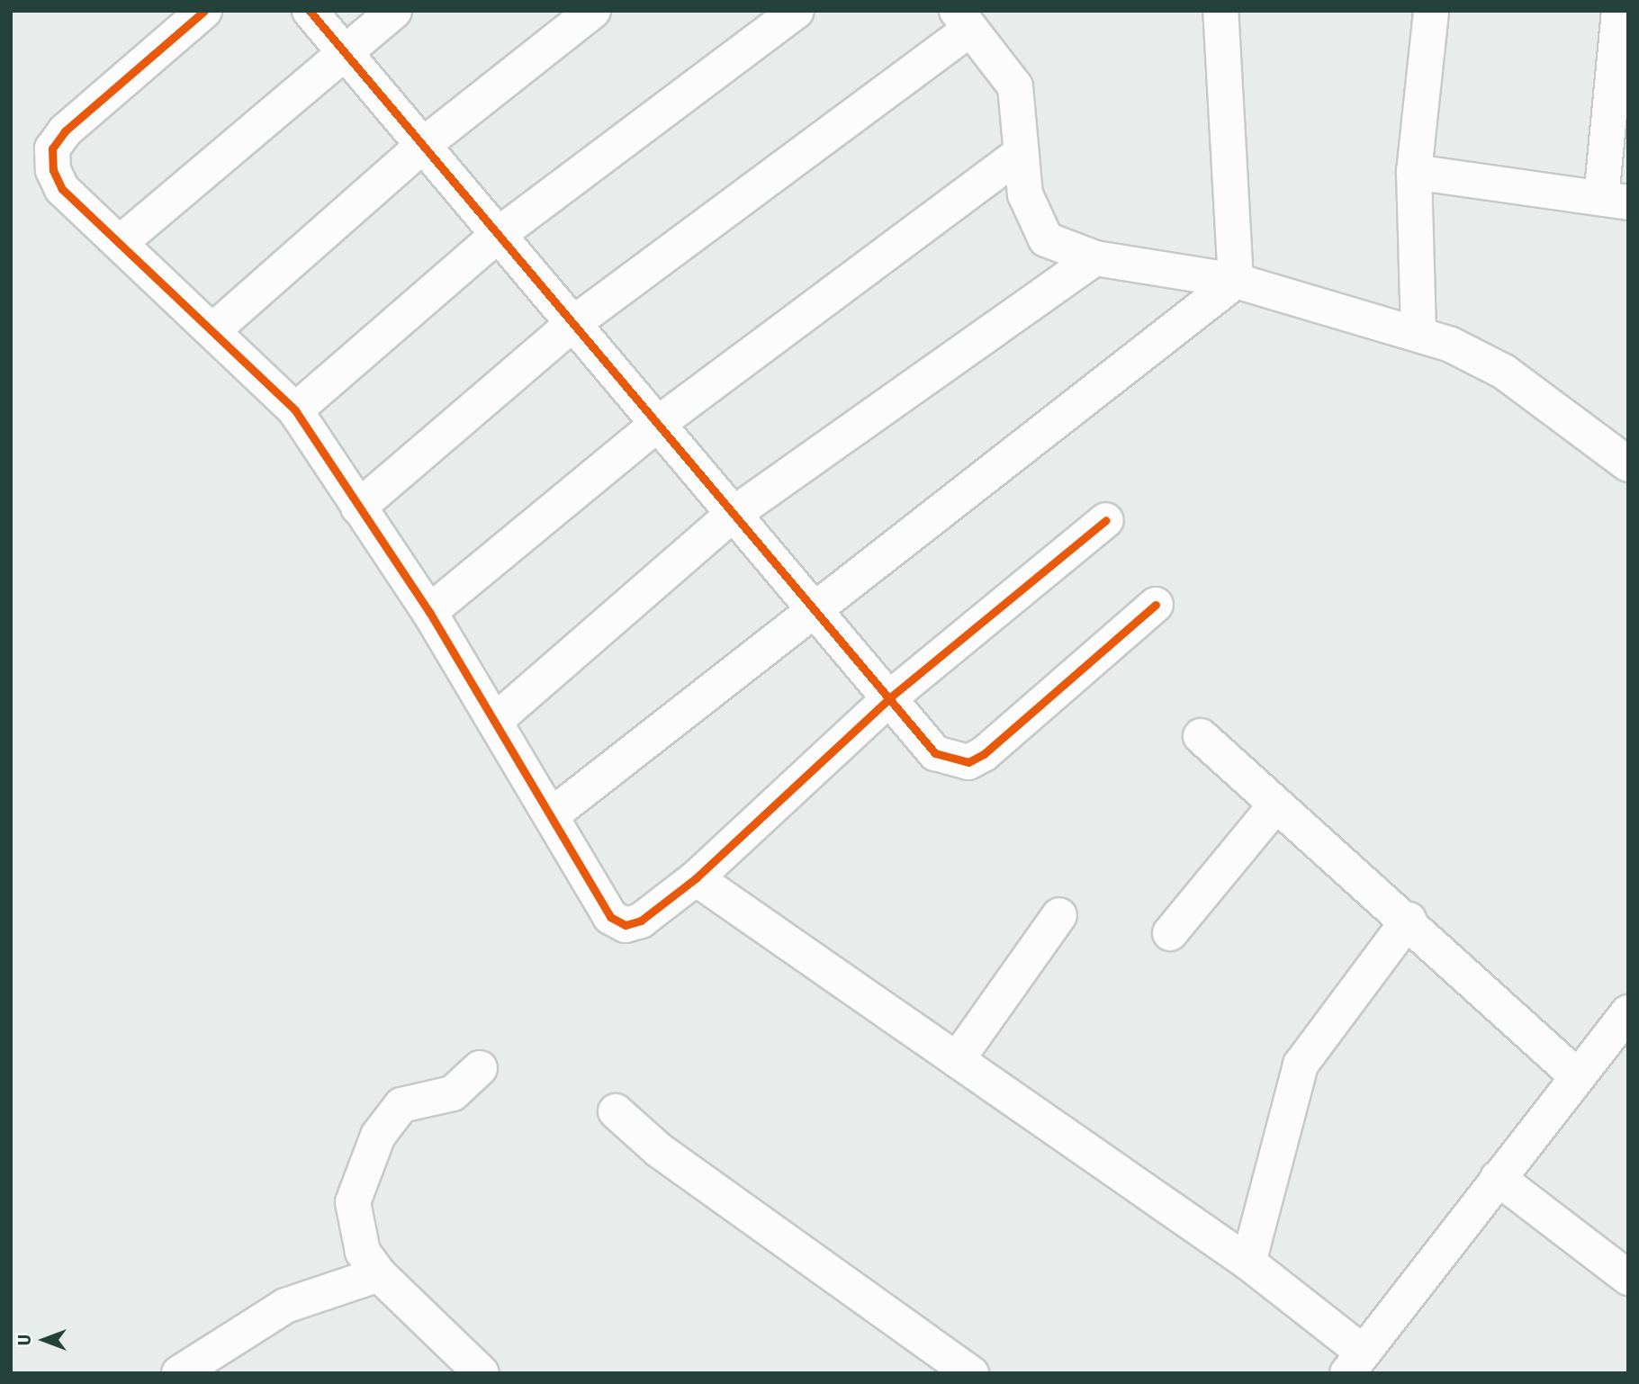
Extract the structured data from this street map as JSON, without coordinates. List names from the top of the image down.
{
  "north": "left"
}
